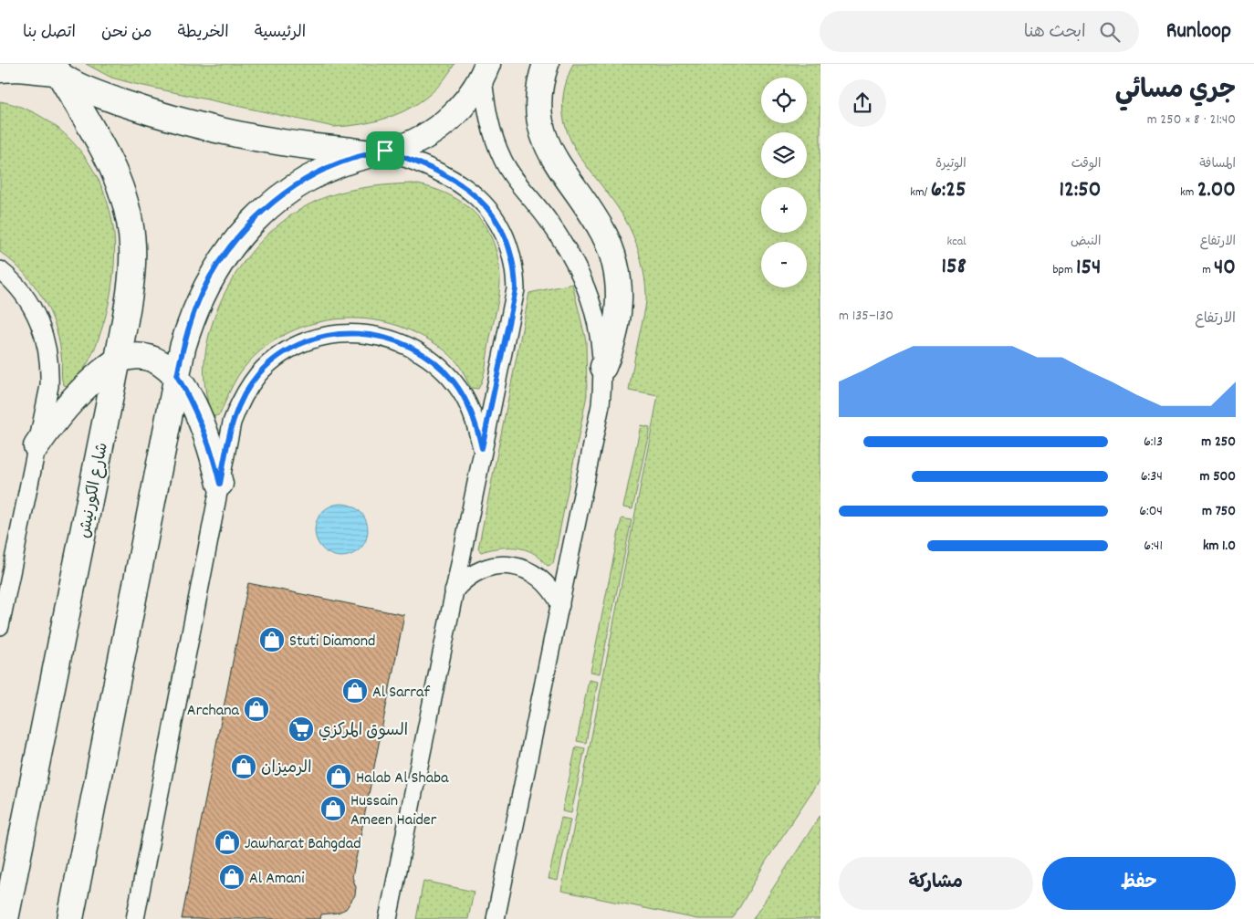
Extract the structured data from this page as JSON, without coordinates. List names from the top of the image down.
{
  "streets": {
    "main road": ["شارع الكورنيش"]
  },
  "places": {
    "shop": [
      "Stuti Diamond",
      "Al Sarraf",
      "Archana",
      "الرميزان",
      "Halab Al Shaba",
      "Hussain Ameen Haider",
      "Jawharat Bahgdad",
      "Al Amani"
    ],
    "supermarket": ["السوق المركزي"]
  },
  "page": {
    "header": "Runloop",
    "search": "ابحث هنا",
    "nav": [
      "الرئيسية",
      "الخريطة",
      "من نحن",
      "اتصل بنا"
    ],
    "heading": ["جري مسائي", "21:40 · 8 × 250 m"],
    "map_buttons": ["+", "−"],
    "stats": [
      ["المسافة", "2.00 km"],
      ["الوقت", "12:50"],
      ["الوتيرة", "6:25 /km"],
      ["الارتفاع", "40 m"],
      ["النبض", "154 bpm"],
      ["kcal", "158"]
    ],
    "chart": ["الارتفاع", "130–135 m"],
    "list": [
      {
        "name": "250 m",
        "note": "6:13"
      },
      {
        "name": "500 m",
        "note": "6:34"
      },
      {
        "name": "750 m",
        "note": "6:04"
      },
      {
        "name": "1.0 km",
        "note": "6:41"
      }
    ],
    "buttons": ["حفظ", "مشاركة"]
  }
}
